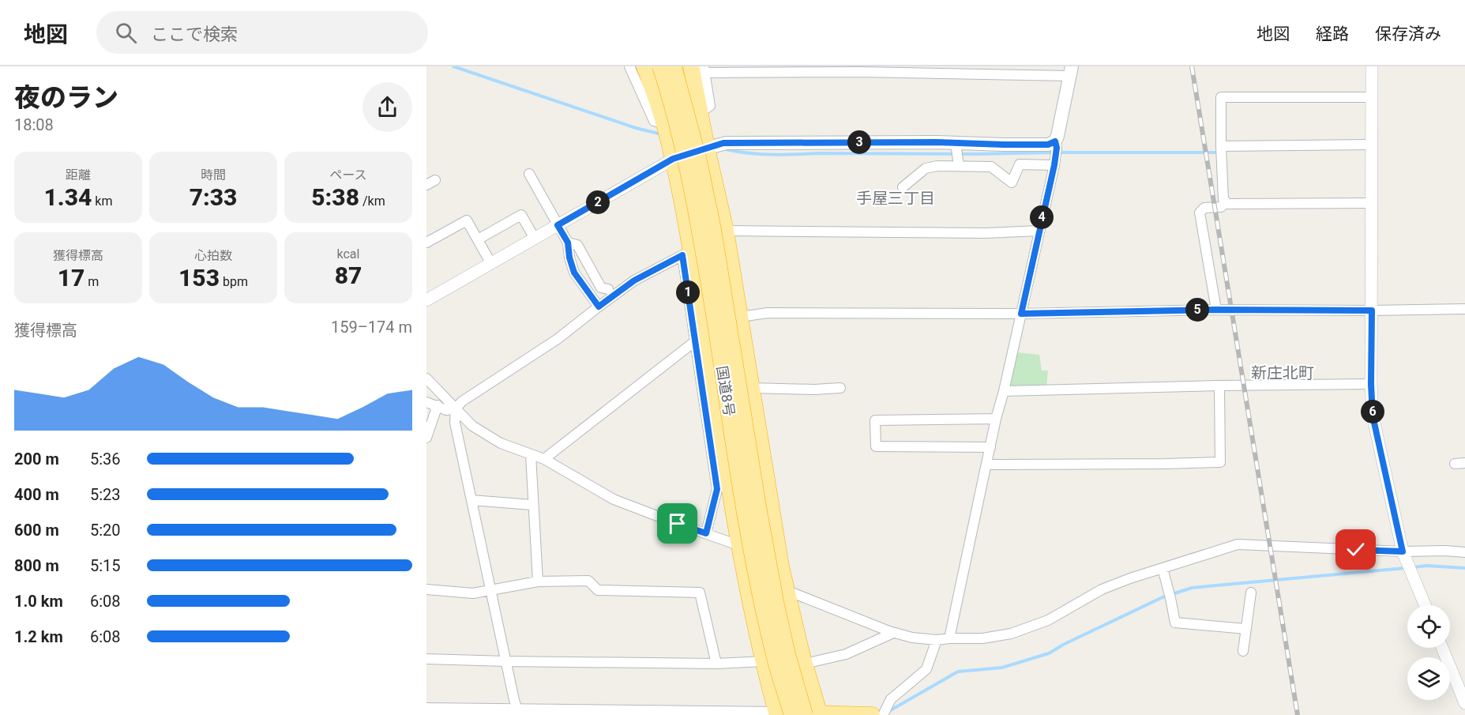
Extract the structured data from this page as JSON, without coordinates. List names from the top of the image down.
{
  "streets": {
    "highway": ["国道8号"]
  },
  "districts": ["手屋三丁目", "新庄北町"],
  "page": {
    "header": "地図",
    "search": "ここで検索",
    "nav": ["地図", "経路", "保存済み"],
    "heading": ["夜のラン", "18:08"],
    "pins": [
      "3",
      "2",
      "4",
      "1",
      "5",
      "6"
    ],
    "stats": [
      ["距離", "1.34 km"],
      ["時間", "7:33"],
      ["ペース", "5:38 /km"],
      ["獲得標高", "17 m"],
      ["心拍数", "153 bpm"],
      ["kcal", "87"]
    ],
    "chart": ["獲得標高", "159–174 m"],
    "list": [
      {
        "name": "200 m",
        "note": "5:36"
      },
      {
        "name": "400 m",
        "note": "5:23"
      },
      {
        "name": "600 m",
        "note": "5:20"
      },
      {
        "name": "800 m",
        "note": "5:15"
      },
      {
        "name": "1.0 km",
        "note": "6:08"
      },
      {
        "name": "1.2 km",
        "note": "6:08"
      }
    ]
  }
}
